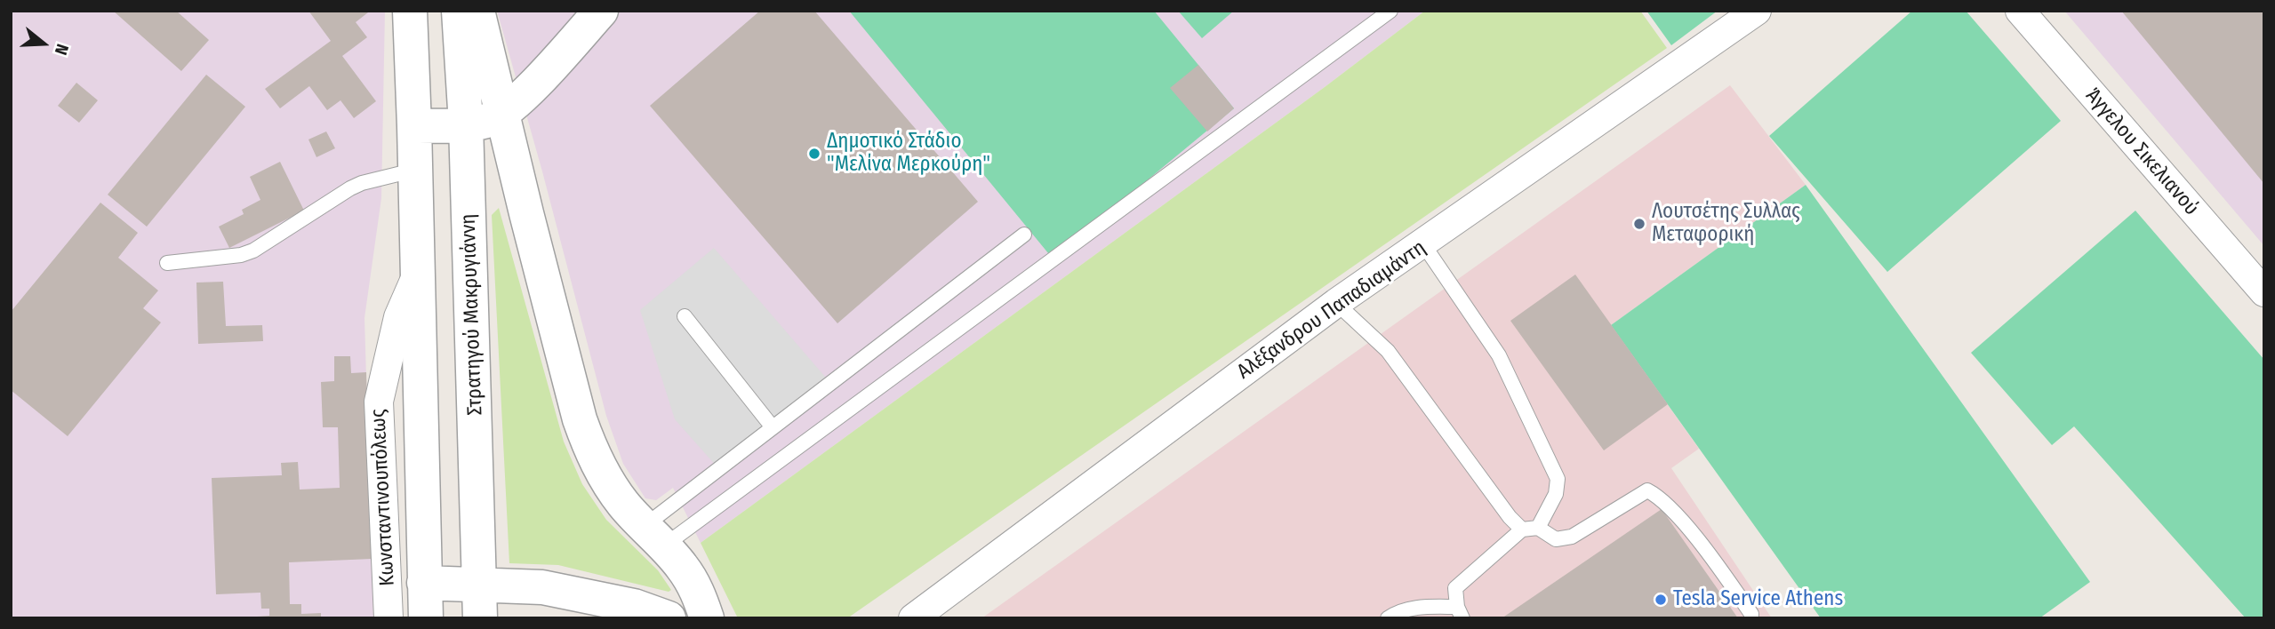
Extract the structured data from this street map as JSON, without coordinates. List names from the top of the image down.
{
  "streets": {
    "street": [
      "Άγγελου Σικελιανού",
      "Αλέξανδρου Παπαδιαμάντη",
      "Στρατηγού Μακρυγιάννη",
      "Κωνσταντινουπόλεως"
    ]
  },
  "places": ["Δημοτικό Στάδιο \"Μελίνα Μερκούρη\"", "Λουτσέτης Συλλας Μεταφορική", "Tesla Service Athens"],
  "north": "right"
}
